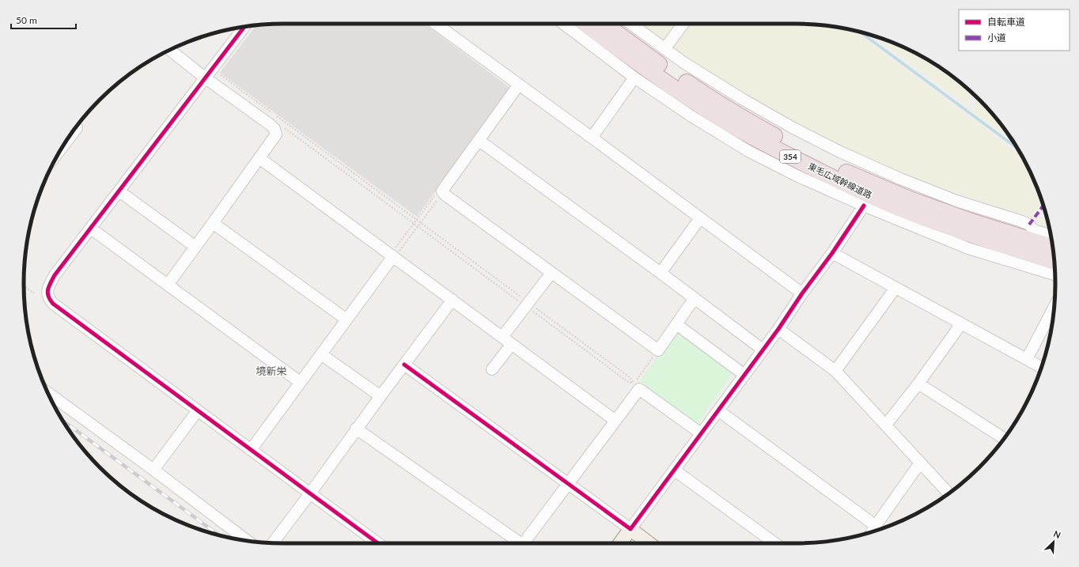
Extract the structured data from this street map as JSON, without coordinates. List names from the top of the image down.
{
  "streets": {
    "highway": ["354", "東毛広域幹線道路"]
  },
  "districts": ["境新栄"],
  "legend": ["自転車道", "小道"],
  "scale_bar": "50 m",
  "north": "top right"
}
